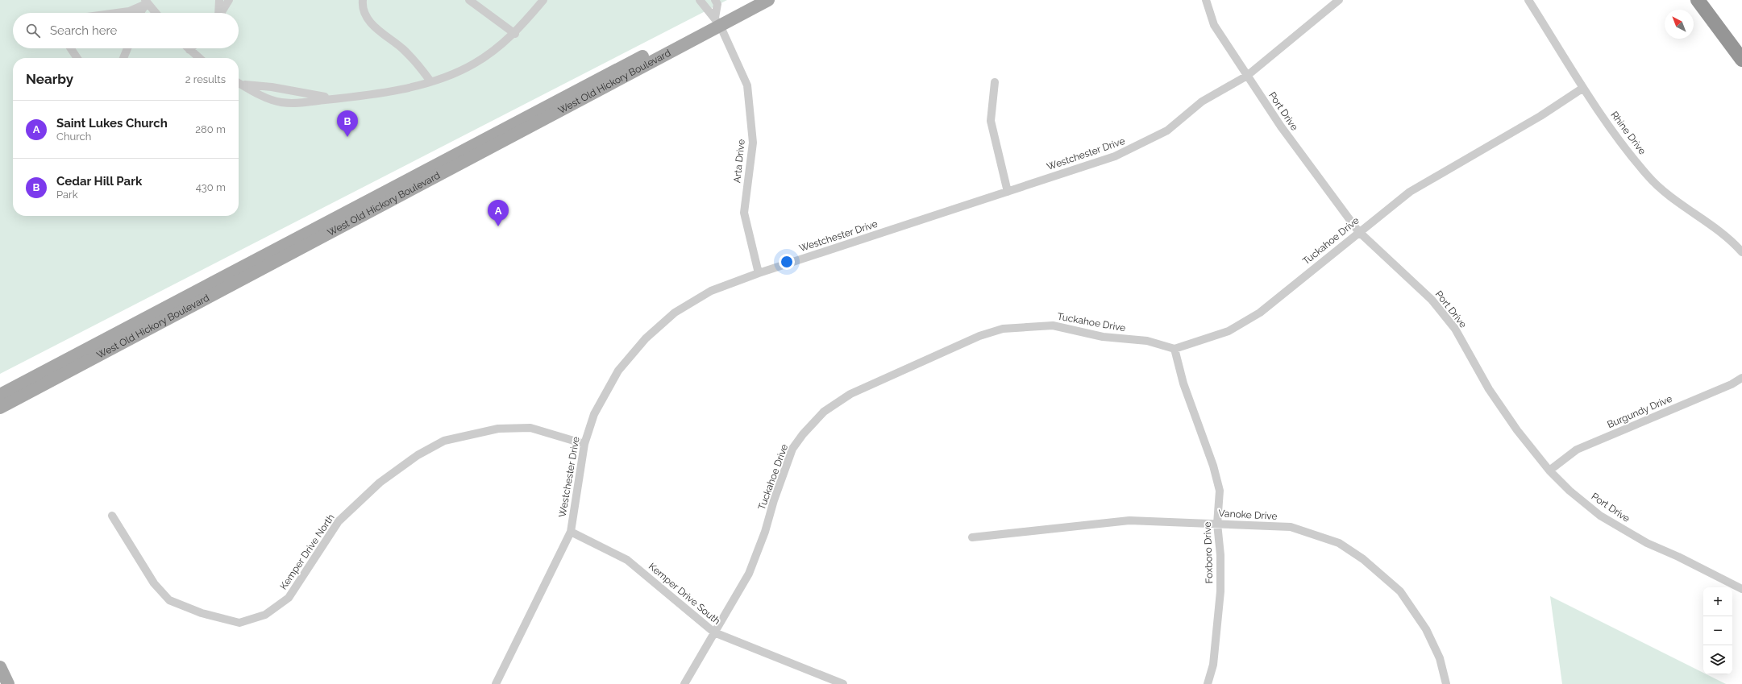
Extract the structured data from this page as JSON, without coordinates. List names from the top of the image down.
{
  "streets": {
    "main road": ["West Old Hickory Boulevard"],
    "street": [
      "Port Drive",
      "Rhine Drive",
      "Westchester Drive",
      "Arta Drive",
      "Tuckahoe Drive",
      "Burgundy Drive",
      "Vanoke Drive",
      "Kemper Drive North",
      "Foxboro Drive",
      "Kemper Drive South"
    ]
  },
  "crossings": [
    ["West Old Hickory Boulevard", "Arta Drive"],
    ["Port Drive", "Westchester Drive"],
    ["Port Drive", "Tuckahoe Drive"],
    ["Port Drive", "Burgundy Drive"],
    ["Rhine Drive", "Tuckahoe Drive"],
    ["Westchester Drive", "Arta Drive"],
    ["Westchester Drive", "Kemper Drive North"],
    ["Westchester Drive", "Kemper Drive South"],
    ["Tuckahoe Drive", "Foxboro Drive"],
    ["Tuckahoe Drive", "Kemper Drive South"],
    ["Vanoke Drive", "Foxboro Drive"]
  ],
  "north": "top left",
  "page": {
    "search": "Search here",
    "heading": ["Nearby", "2 results"],
    "list": [
      {
        "mark": "A",
        "name": "Saint Lukes Church",
        "note": "Church",
        "value": "280 m"
      },
      {
        "mark": "B",
        "name": "Cedar Hill Park",
        "note": "Park",
        "value": "430 m"
      }
    ],
    "pins": ["B", "A"],
    "map_buttons": ["+", "−"]
  }
}
